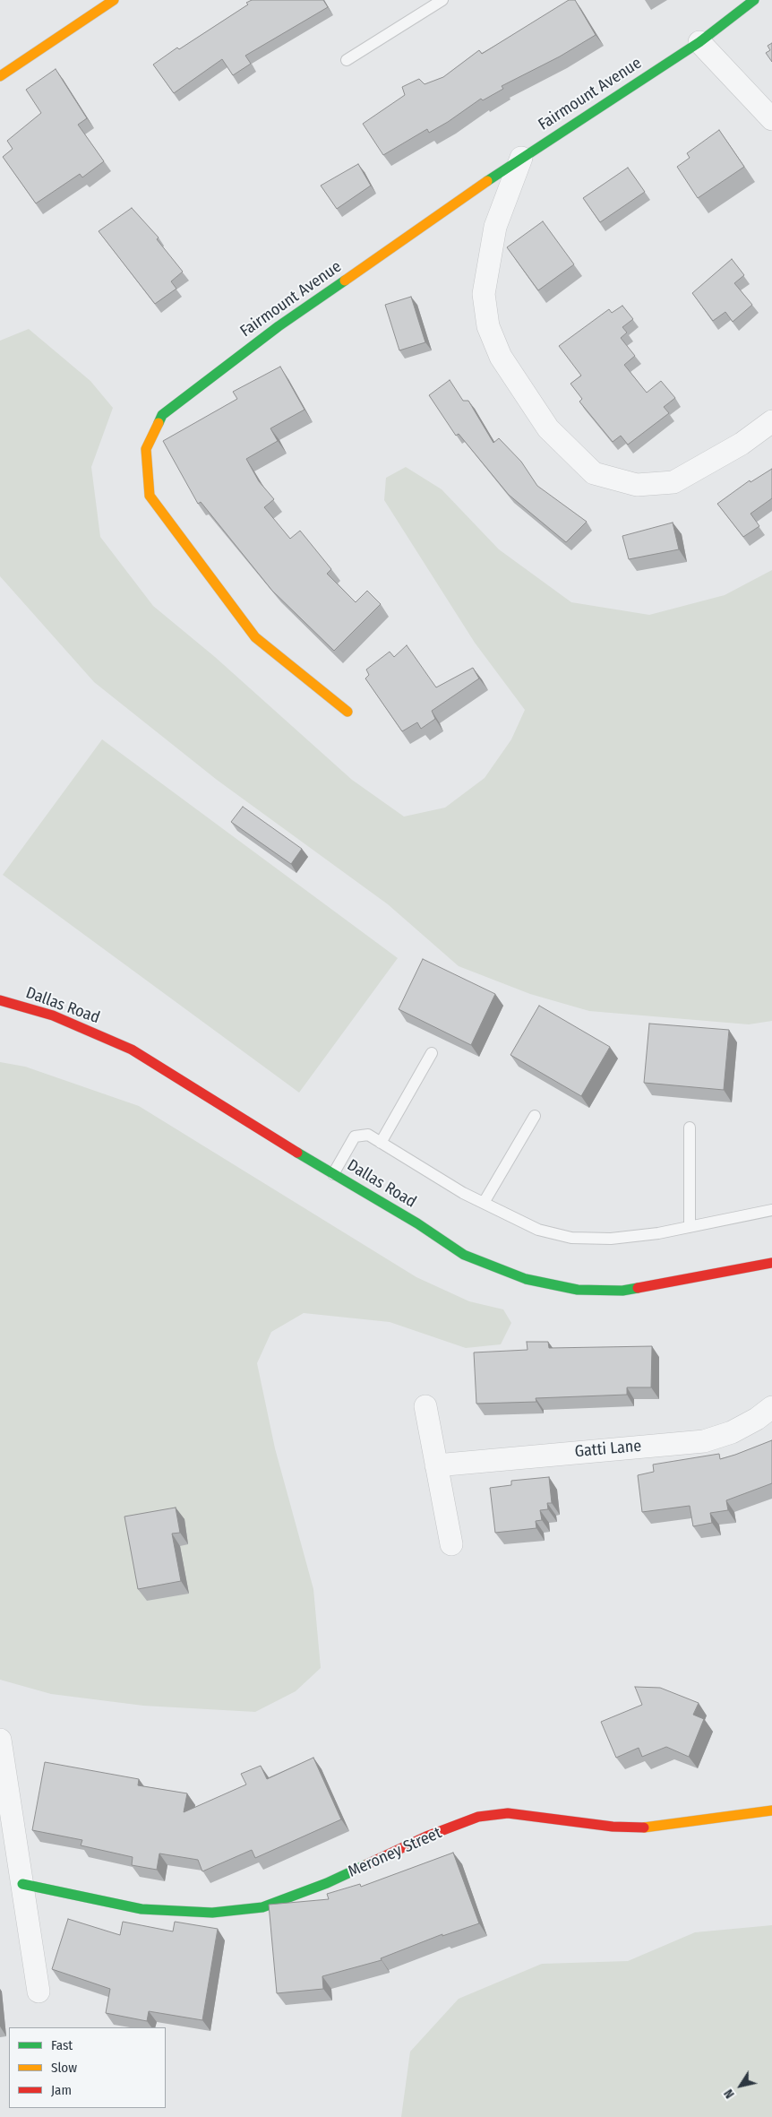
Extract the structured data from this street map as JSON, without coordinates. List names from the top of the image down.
{
  "streets": {
    "street": [
      "Fairmount Avenue",
      "Dallas Road",
      "Gatti Lane",
      "Meroney Street"
    ]
  },
  "legend": ["Fast", "Slow", "Jam"],
  "north": "bottom left"
}
